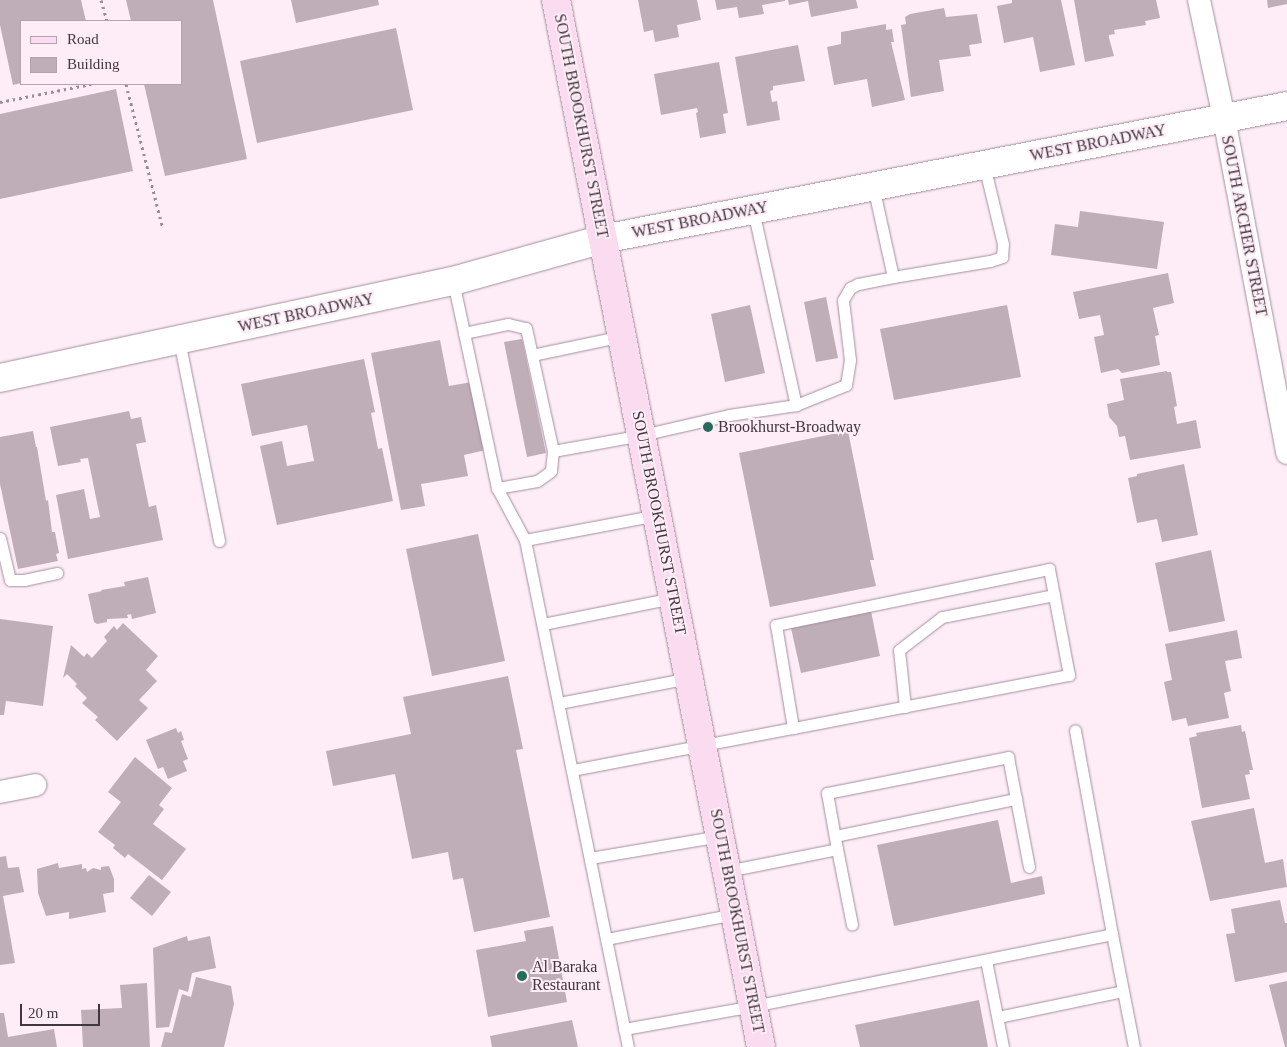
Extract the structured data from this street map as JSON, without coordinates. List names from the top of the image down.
{
  "streets": {
    "main road": ["SOUTH BROOKHURST STREET", "WEST BROADWAY"],
    "street": ["SOUTH ARCHER STREET"]
  },
  "crossings": [
    ["SOUTH BROOKHURST STREET", "WEST BROADWAY"],
    ["WEST BROADWAY", "SOUTH ARCHER STREET"]
  ],
  "places": ["Brookhurst-Broadway", "Al Baraka Restaurant"],
  "legend": ["Road", "Building"],
  "scale_bar": "20 m"
}
